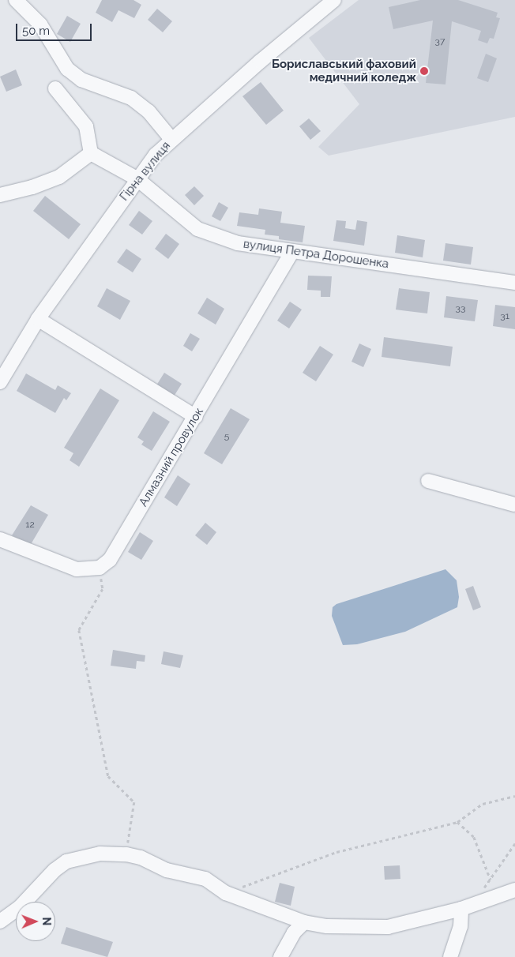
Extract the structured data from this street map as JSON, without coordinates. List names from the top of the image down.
{
  "streets": {
    "street": ["Гірна вулиця", "вулиця Петра Дорошенка", "Алмазний провулок"]
  },
  "crossings": [
    ["Гірна вулиця", "вулиця Петра Дорошенка"],
    ["вулиця Петра Дорошенка", "Алмазний провулок"]
  ],
  "places": ["Бориславський фаховий медичний коледж"],
  "house_numbers": [
    "37",
    "33",
    "31",
    "5",
    "12"
  ],
  "scale_bar": "50 m",
  "north": "right"
}
